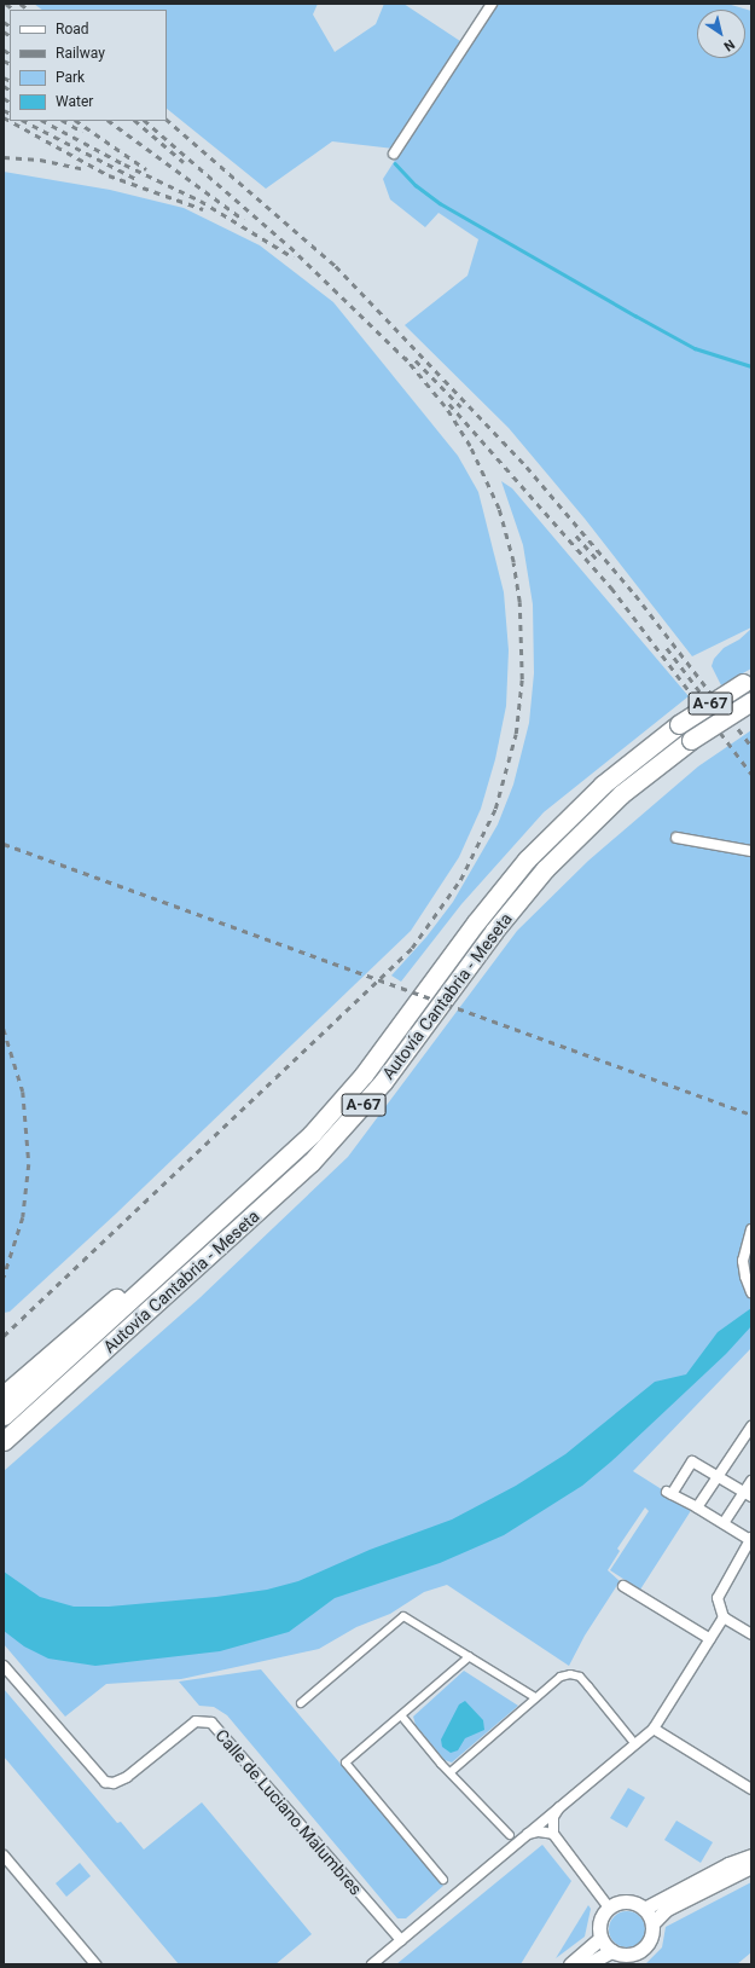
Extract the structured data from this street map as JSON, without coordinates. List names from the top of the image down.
{
  "streets": {
    "highway": ["A-67", "Autovía Cantabria - Meseta"],
    "street": ["Calle de Luciano Malumbres"]
  },
  "legend": [
    "Road",
    "Railway",
    "Park",
    "Water"
  ],
  "north": "bottom right"
}
